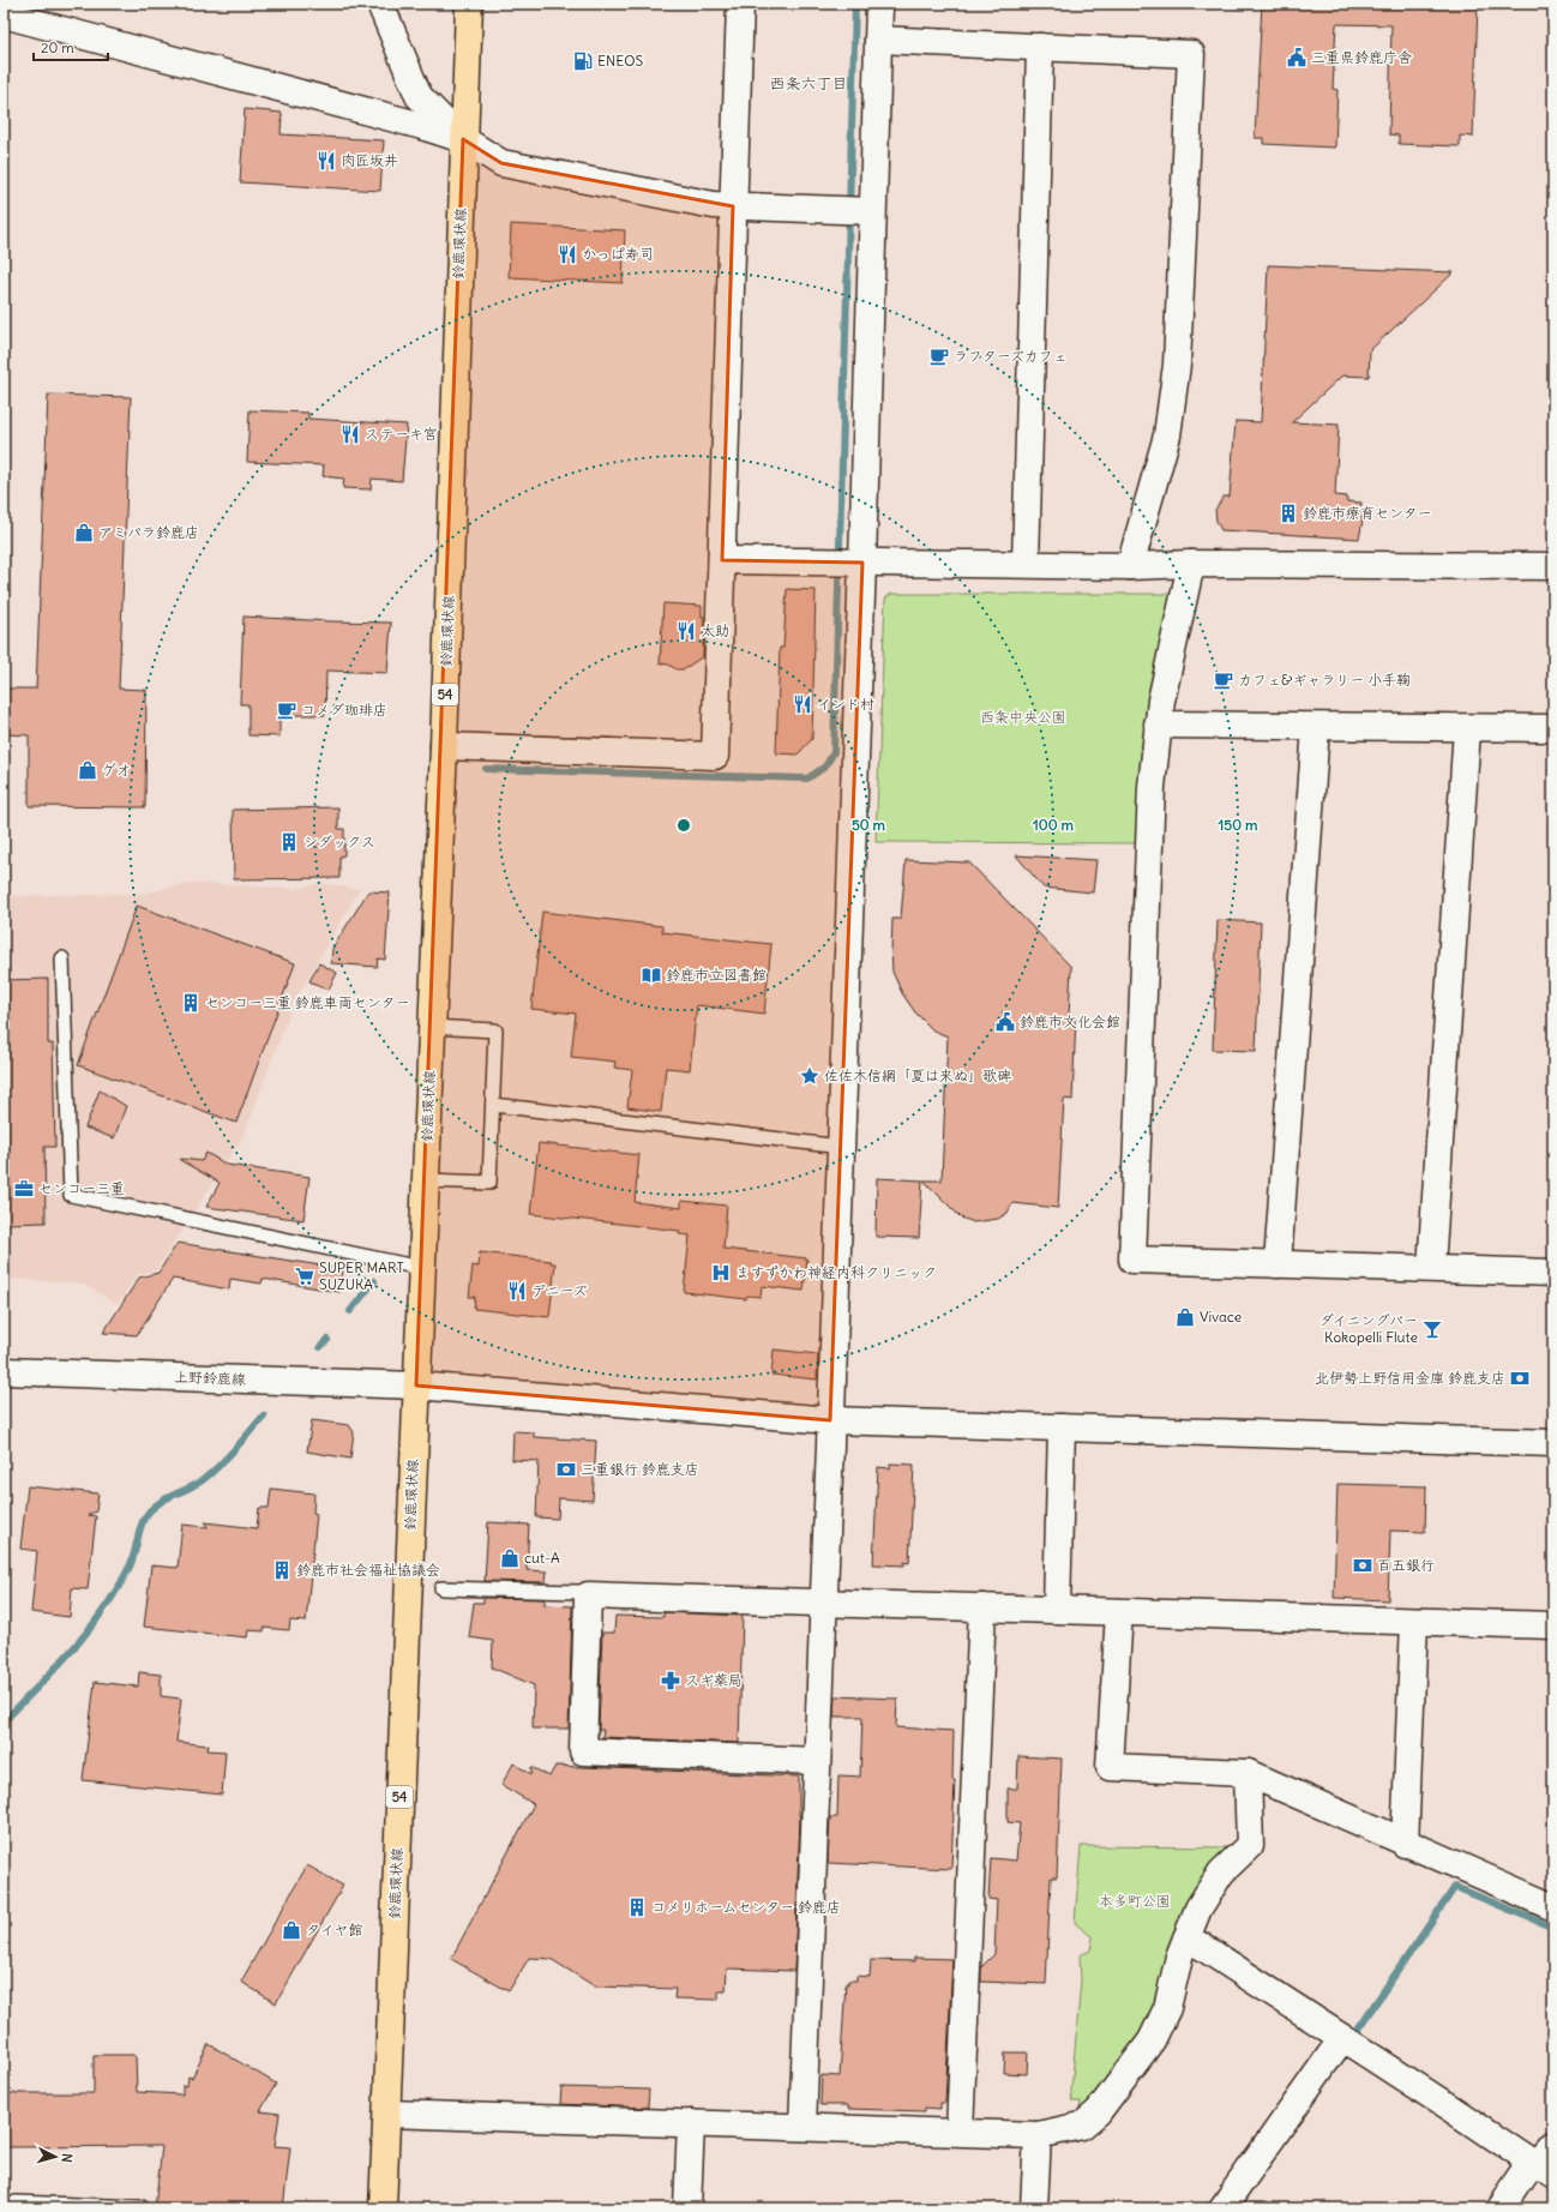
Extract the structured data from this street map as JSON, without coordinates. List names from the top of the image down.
{
  "streets": {
    "main road": ["鈴鹿環状線", "54"],
    "street": ["上野鈴鹿線"]
  },
  "crossings": [
    ["鈴鹿環状線", "上野鈴鹿線"]
  ],
  "districts": ["西条六丁目"],
  "parks": ["西条中央公園", "本多町公園"],
  "places": {
    "public building": ["三重県鈴鹿庁舎", "鈴鹿市文化会館"],
    "fuel station": ["ENEOS"],
    "restaurant": [
      "肉匠坂井",
      "かっぱ寿司",
      "ステーキ宮",
      "太助",
      "インド村",
      "デニーズ"
    ],
    "cafe": ["ラフターズカフェ", "カフェ&ギャラリー 小手鞠", "コメダ珈琲店"],
    "building": [
      "鈴鹿市療育センター",
      "シダックス",
      "センコー三重 鈴鹿車両センター",
      "鈴鹿市社会福祉協議会",
      "コメリホームセンター 鈴鹿店"
    ],
    "shop": [
      "アミパラ鈴鹿店",
      "ゲオ",
      "Vivace",
      "cut-A",
      "タイヤ館"
    ],
    "library": ["鈴鹿市立図書館"],
    "place": ["佐佐木信綱「夏は来ぬ」歌碑"],
    "office": ["センコー三重"],
    "hospital": ["ますずかわ神経内科クリニック"],
    "supermarket": ["SUPER MART SUZUKA"],
    "bar": ["ダイニングバー Kokopelli Flute"],
    "bank": ["北伊勢上野信用金庫 鈴鹿支店", "三重銀行 鈴鹿支店", "百五銀行"],
    "pharmacy": ["スギ薬局"]
  },
  "scale_bar": "20 m",
  "north": "right",
  "rings": ["50 m", "100 m", "150 m"]
}
